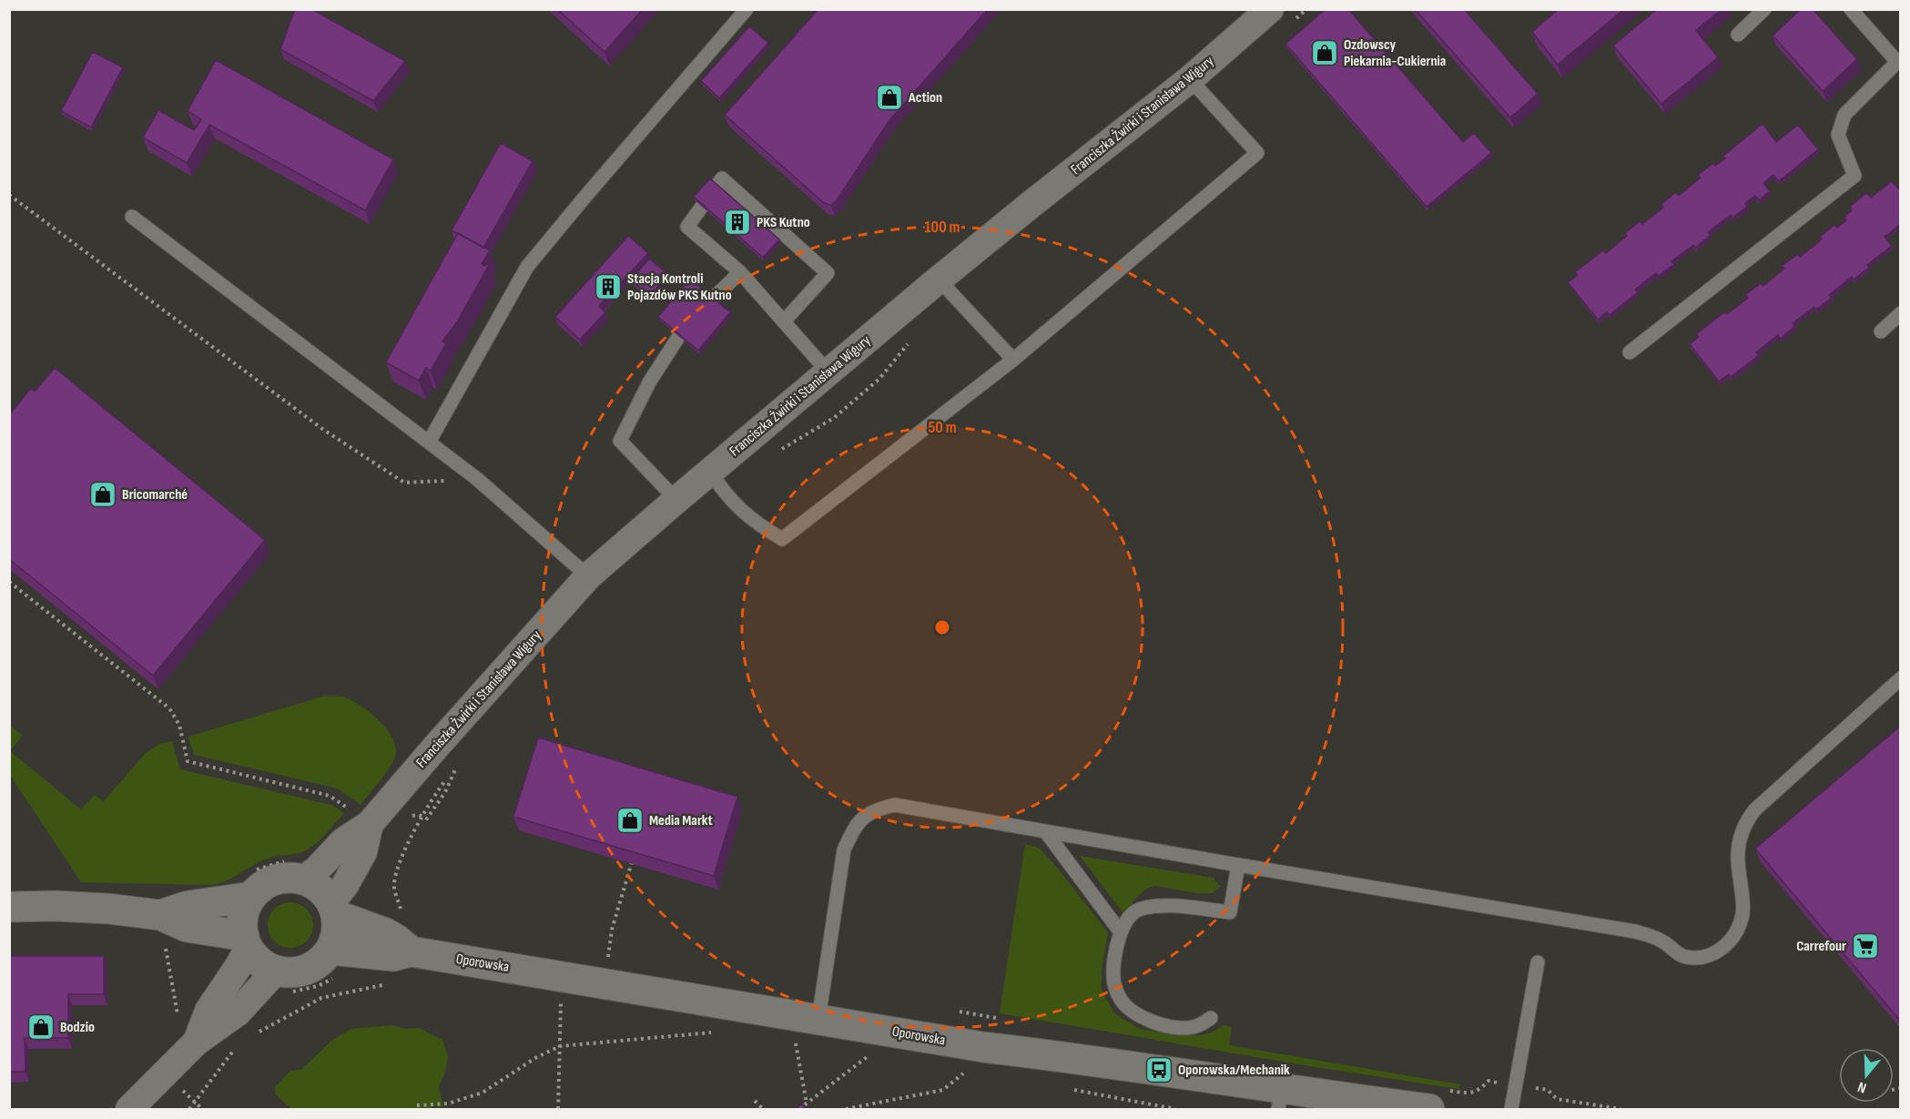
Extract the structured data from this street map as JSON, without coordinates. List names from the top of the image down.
{
  "streets": {
    "street": ["Franciszka Żwirki i Stanisława Wigury", "Oporowska"]
  },
  "crossings": [
    ["Franciszka Żwirki i Stanisława Wigury", "Oporowska"]
  ],
  "places": {
    "shop": [
      "Ozdowscy Piekarnia-Cukiernia",
      "Action",
      "Bricomarché",
      "Media Markt",
      "Bodzio"
    ],
    "building": ["PKS Kutno", "Stacja Kontroli Pojazdów PKS Kutno"],
    "supermarket": ["Carrefour"],
    "bus stop": ["Oporowska/Mechanik"]
  },
  "north": "bottom",
  "rings": ["100 m", "50 m"]
}
